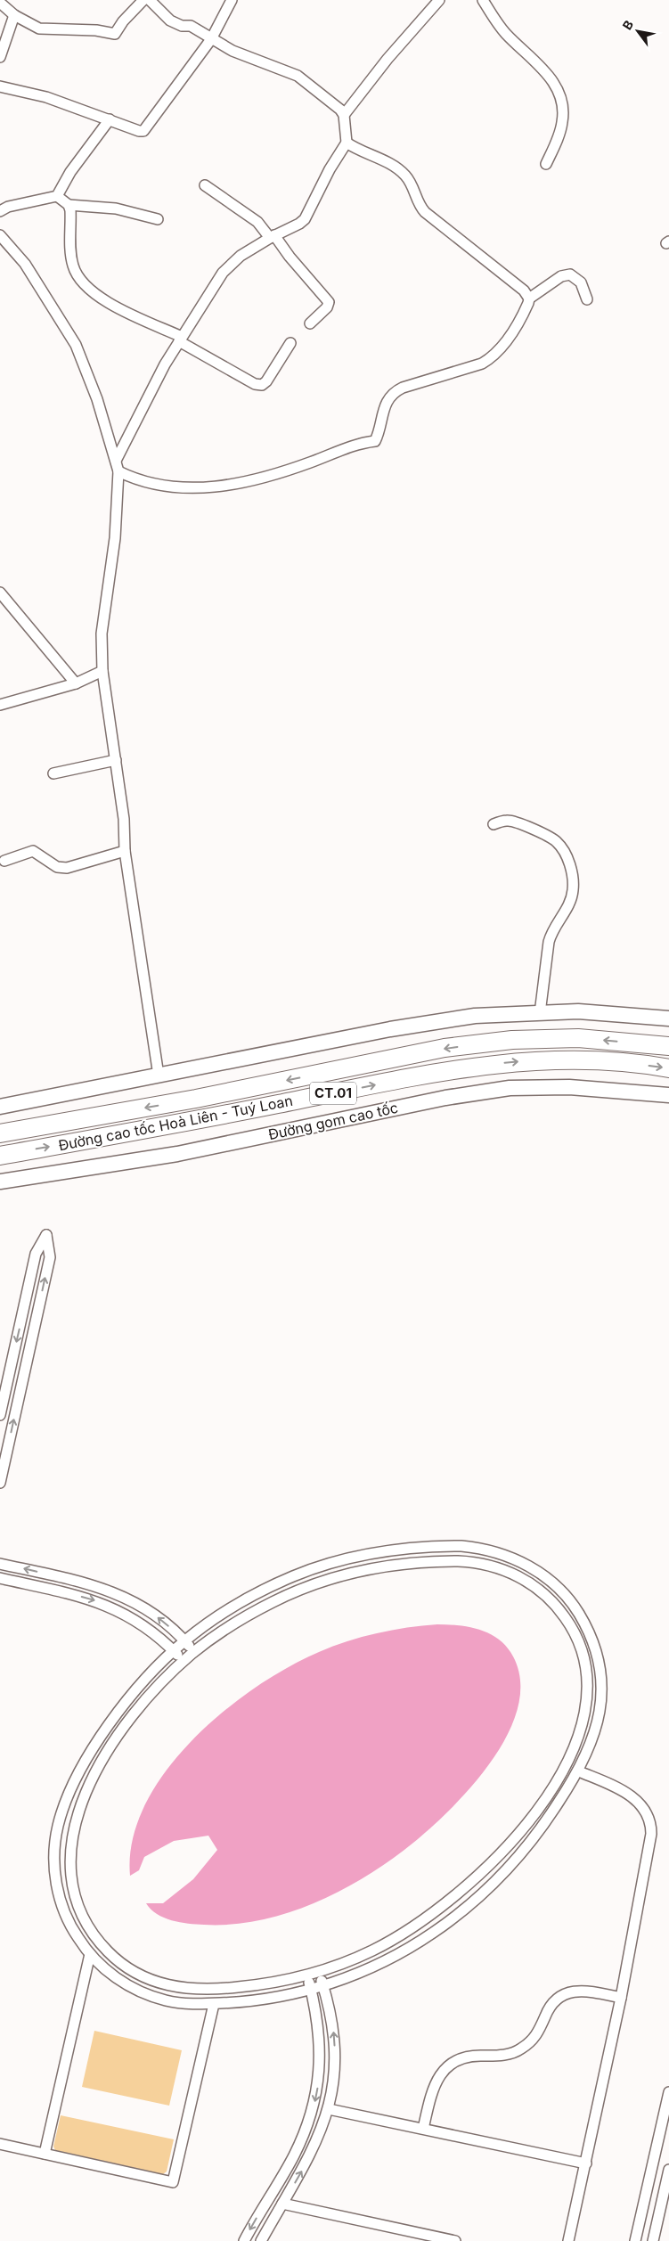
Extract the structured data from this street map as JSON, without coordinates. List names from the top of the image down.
{
  "streets": {
    "highway": ["CT.01", "Đường cao tốc Hoà Liên - Tuý Loan"],
    "main road": ["Đường gom cao tốc"]
  },
  "north": "top left"
}
